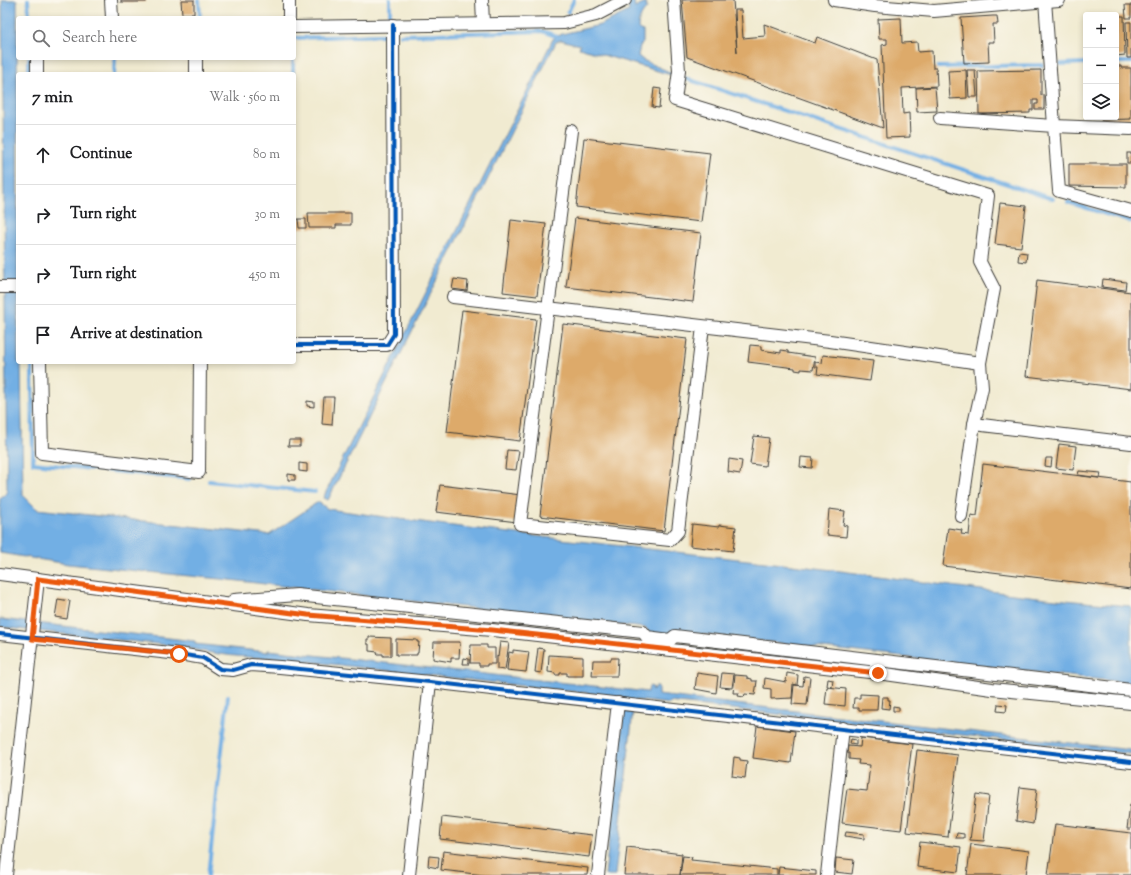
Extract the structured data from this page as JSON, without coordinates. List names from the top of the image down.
{
  "page": {
    "map_buttons": ["+", "−"],
    "search": "Search here",
    "heading": ["7 min", "Walk · 560 m"],
    "list": [
      ["Continue", "80 m"],
      ["Turn right", "30 m"],
      ["Turn right", "450 m"],
      "Arrive at destination"
    ]
  }
}
